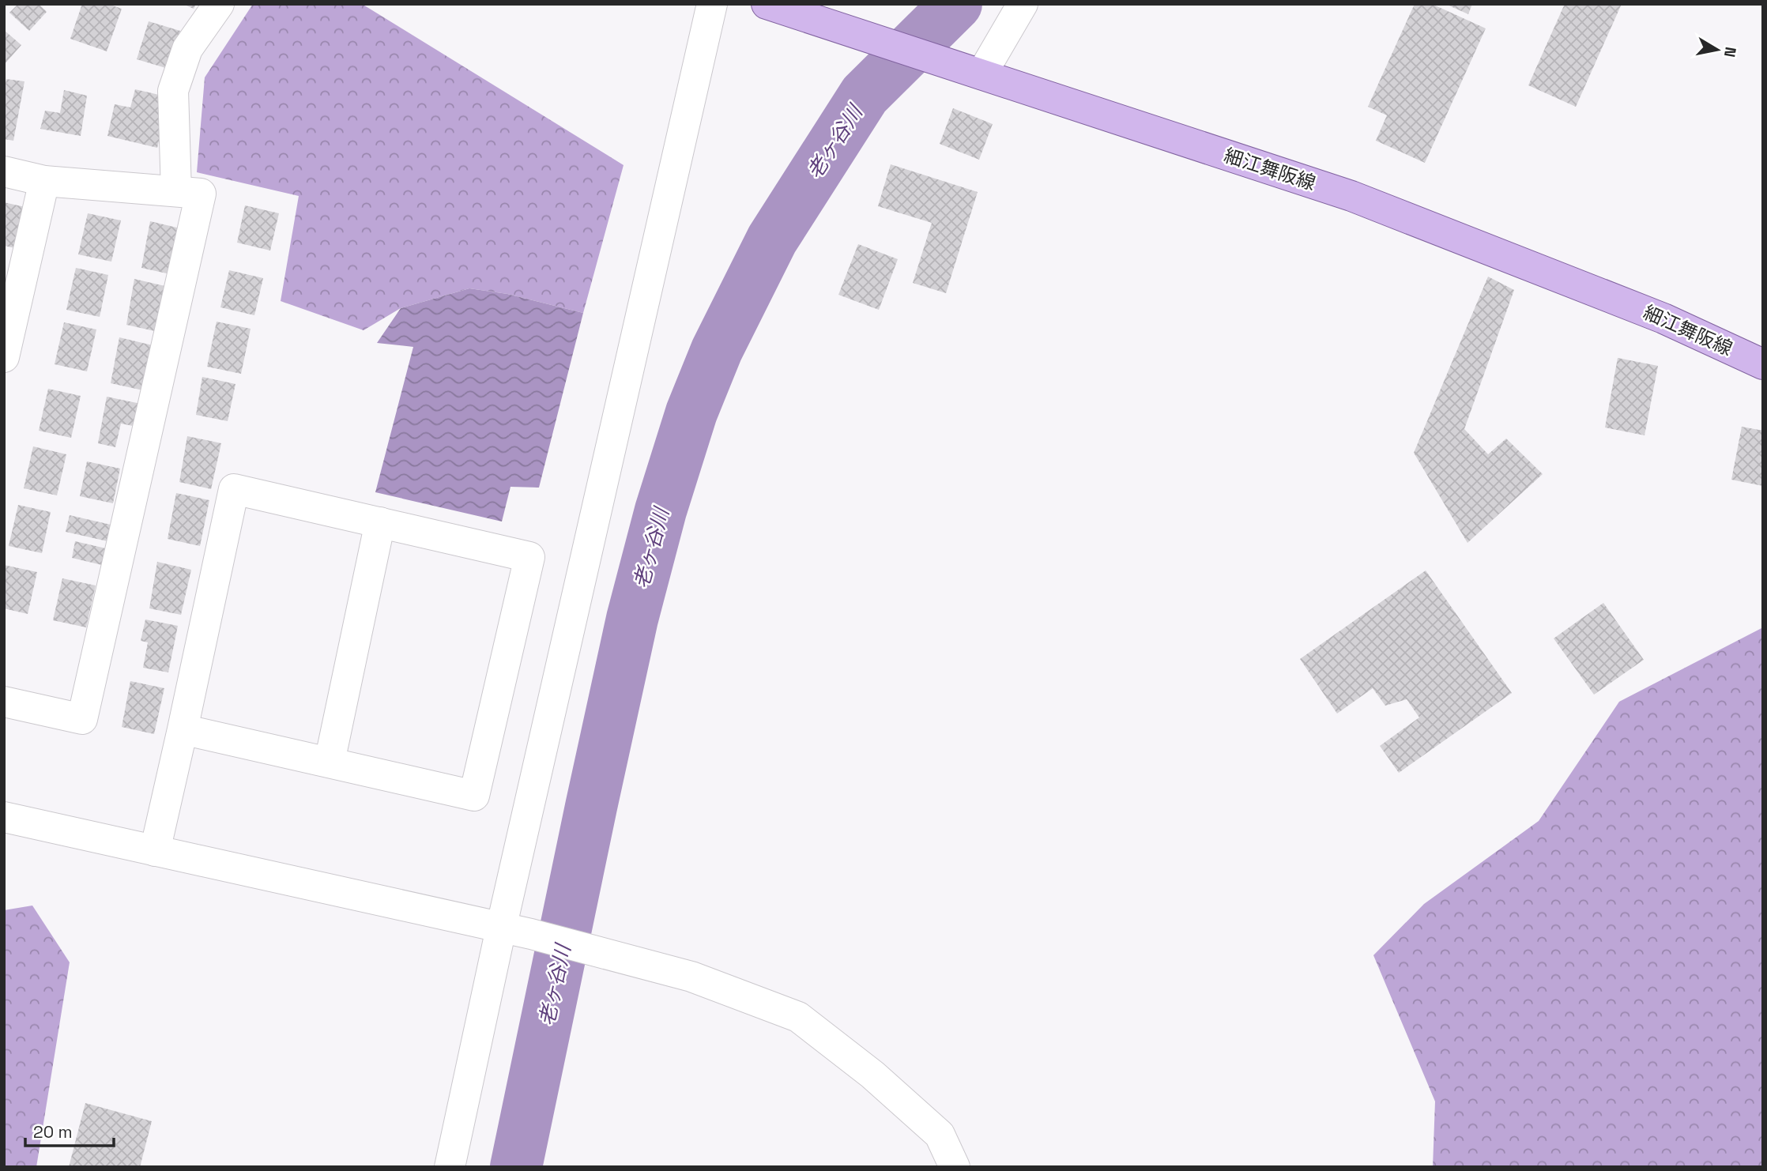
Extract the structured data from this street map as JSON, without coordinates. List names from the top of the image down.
{
  "streets": {
    "main road": ["細江舞阪線"]
  },
  "water": ["老ヶ谷川"],
  "scale_bar": "20 m",
  "north": "right"
}
